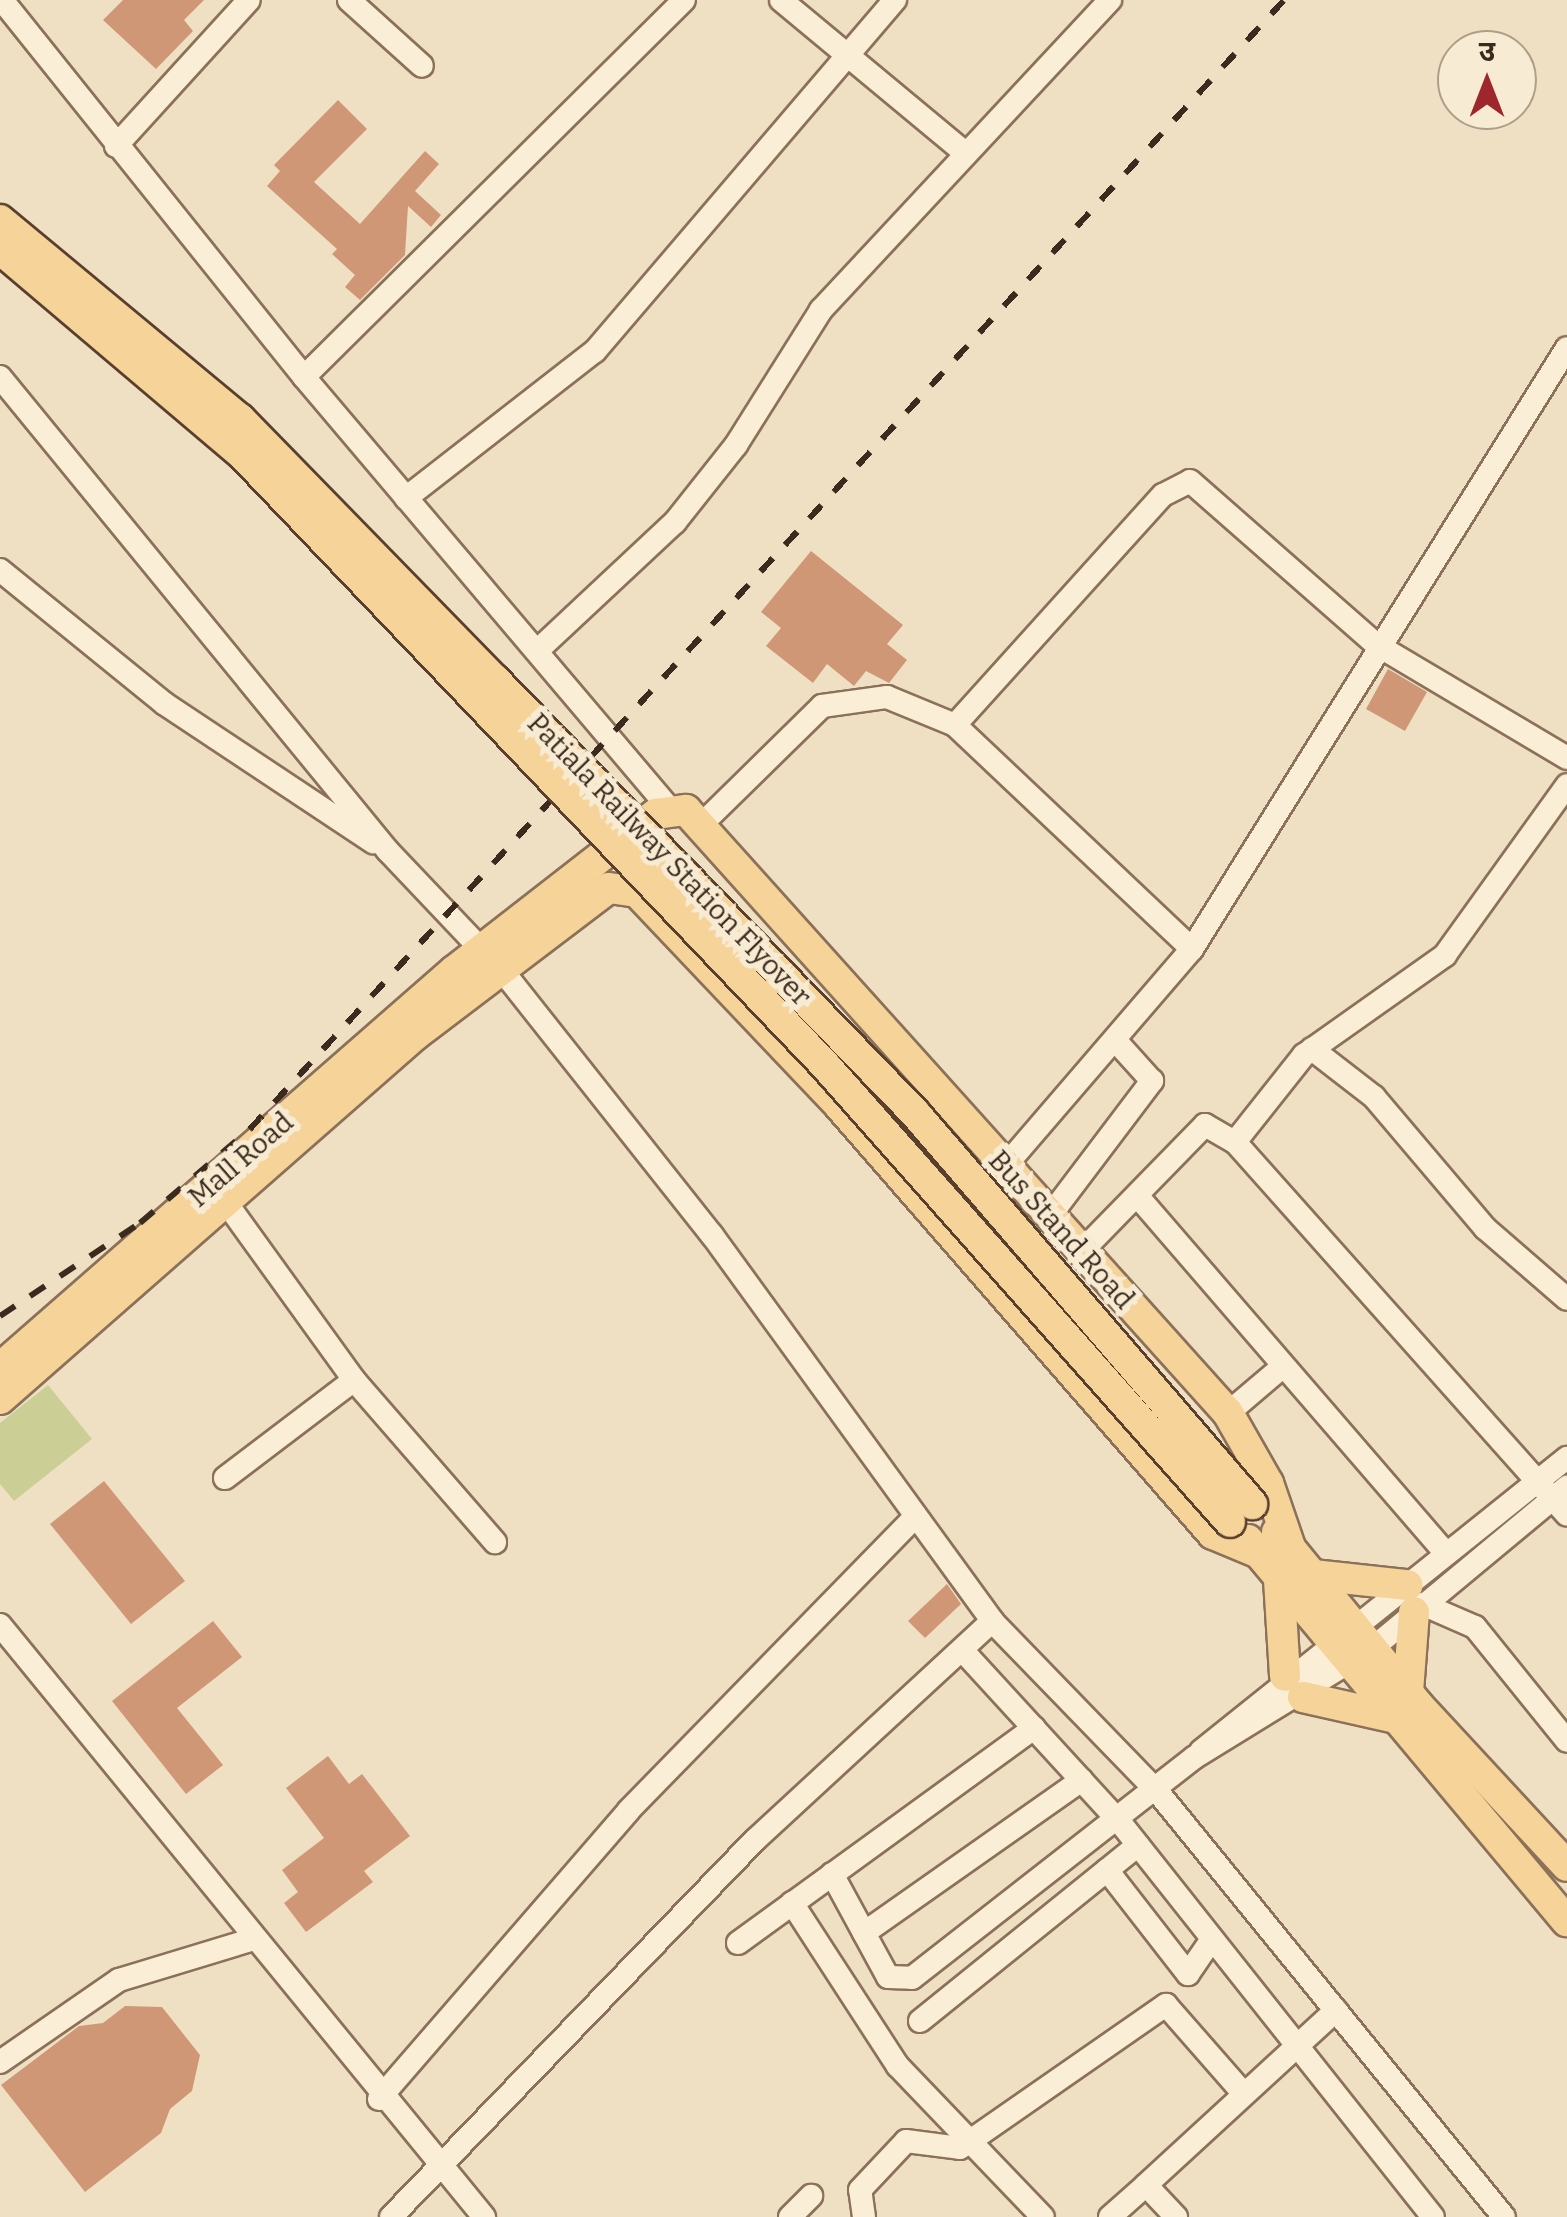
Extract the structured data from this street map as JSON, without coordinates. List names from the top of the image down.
{
  "streets": {
    "main road": ["Patiala Railway Station Flyover", "Mall Road", "Bus Stand Road"]
  },
  "crossings": [
    ["Patiala Railway Station Flyover", "Bus Stand Road"],
    ["Mall Road", "Bus Stand Road"]
  ],
  "north": "top"
}
